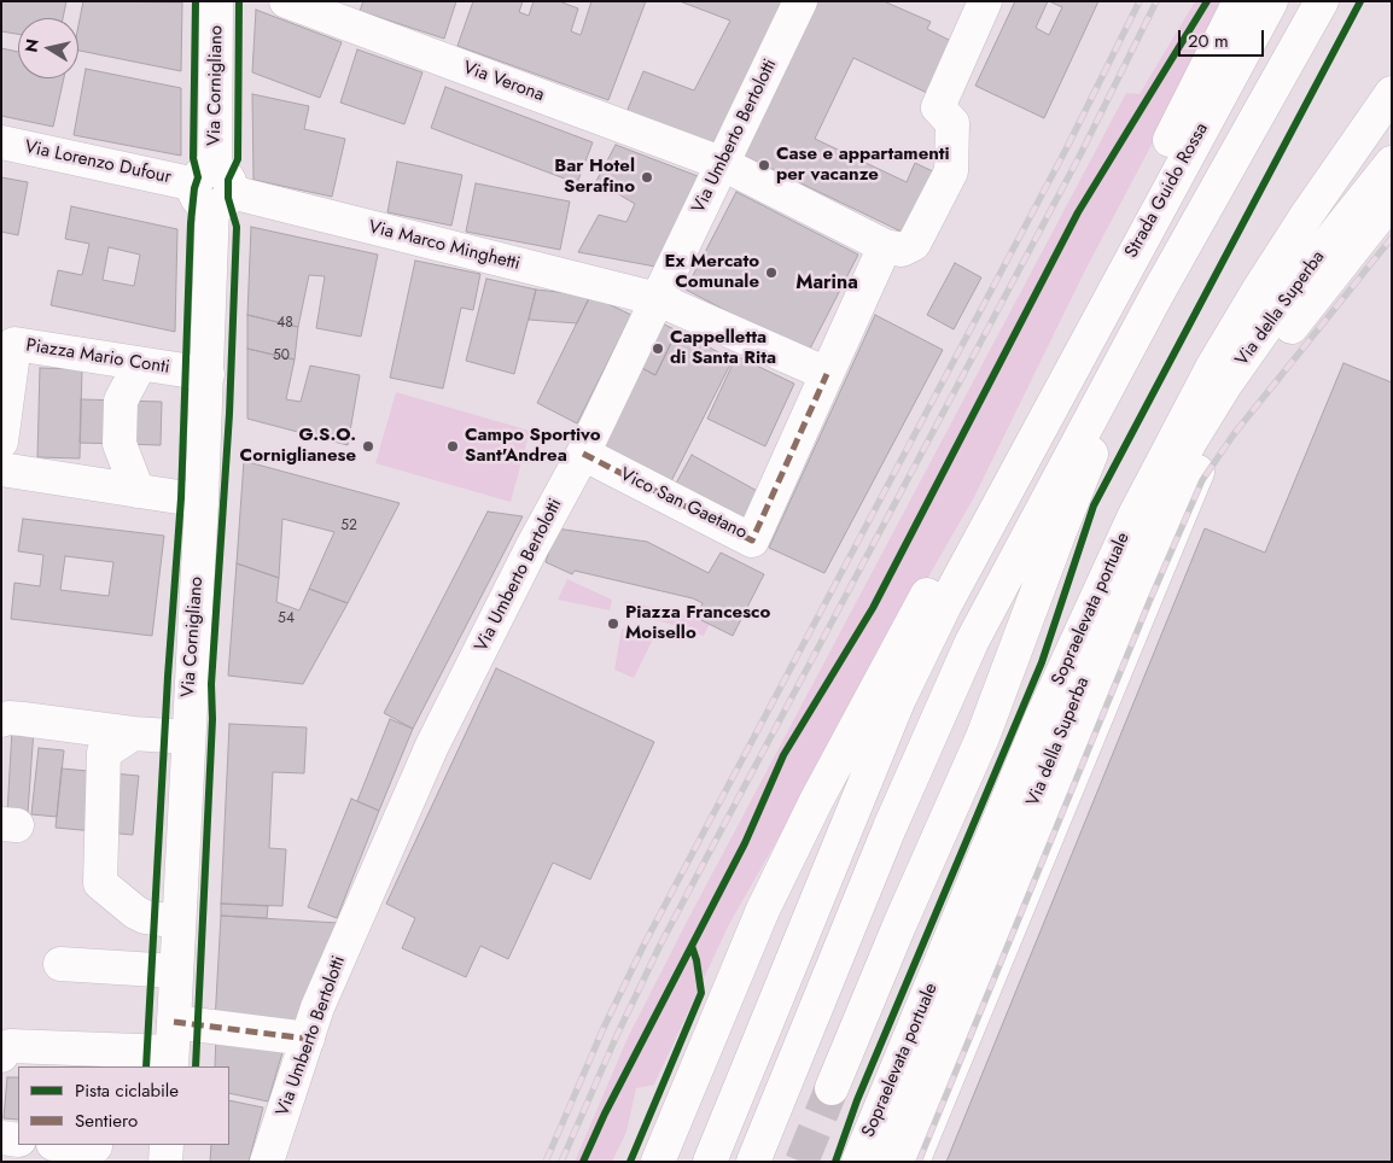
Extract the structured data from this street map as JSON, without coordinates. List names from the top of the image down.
{
  "streets": {
    "main road": [
      "Via Verona",
      "Via Cornigliano",
      "Via Umberto Bertolotti",
      "Via Lorenzo Dufour",
      "Strada Guido Rossa",
      "Via Marco Minghetti",
      "Via della Superba",
      "Piazza Mario Conti",
      "Vico San Gaetano",
      "Sopraelevata portuale"
    ]
  },
  "crossings": [
    ["Via Verona", "Via Umberto Bertolotti"],
    ["Via Cornigliano", "Via Lorenzo Dufour"],
    ["Via Cornigliano", "Via Marco Minghetti"],
    ["Via Cornigliano", "Piazza Mario Conti"],
    ["Via Umberto Bertolotti", "Via Marco Minghetti"],
    ["Via Umberto Bertolotti", "Vico San Gaetano"],
    ["Via Lorenzo Dufour", "Via Marco Minghetti"],
    ["Via Marco Minghetti", "Vico San Gaetano"]
  ],
  "districts": ["Marina"],
  "places": [
    "Case e appartamenti per vacanze",
    "Bar Hotel Serafino",
    "Ex Mercato Comunale",
    "Cappelletta di Santa Rita",
    "G.S.O. Corniglianese",
    "Campo Sportivo Sant'Andrea",
    "Piazza Francesco Moisello"
  ],
  "house_numbers": [
    "48",
    "50",
    "52",
    "54"
  ],
  "legend": ["Pista ciclabile", "Sentiero"],
  "scale_bar": "20 m",
  "north": "left"
}
